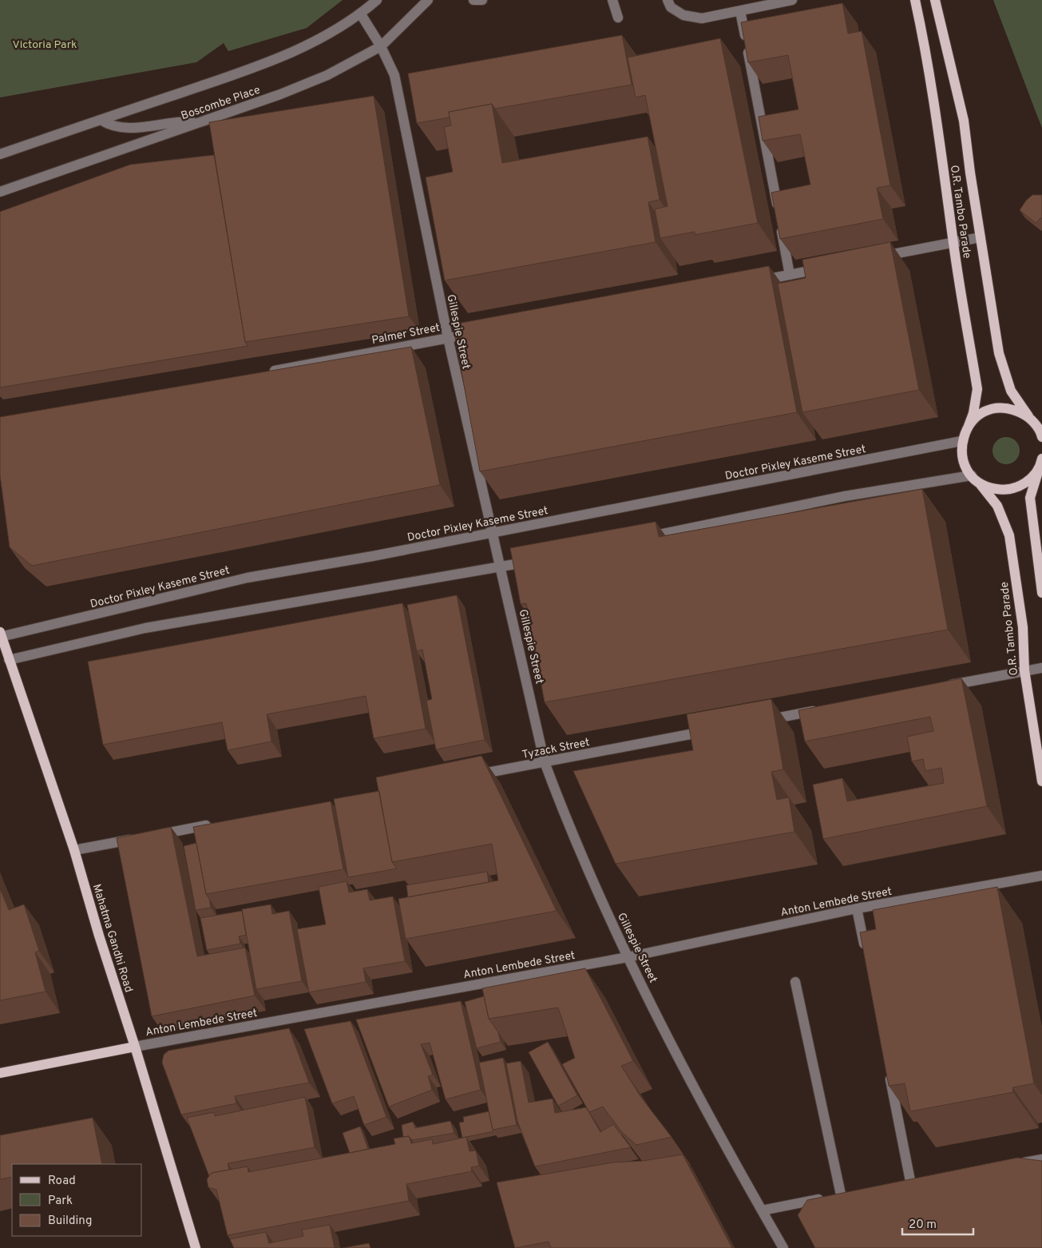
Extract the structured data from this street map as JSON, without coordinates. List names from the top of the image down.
{
  "streets": {
    "main road": ["O.R. Tambo Parade", "Anton Lembede Street", "Mahatma Gandhi Road"],
    "street": [
      "Boscombe Place",
      "Gillespie Street",
      "Palmer Street",
      "Doctor Pixley Kaseme Street",
      "Tyzack Street"
    ]
  },
  "crossings": [
    ["Boscombe Place", "Gillespie Street"],
    ["O.R. Tambo Parade", "Doctor Pixley Kaseme Street"],
    ["Gillespie Street", "Palmer Street"],
    ["Gillespie Street", "Doctor Pixley Kaseme Street"],
    ["Gillespie Street", "Tyzack Street"],
    ["Gillespie Street", "Anton Lembede Street"],
    ["Doctor Pixley Kaseme Street", "Mahatma Gandhi Road"],
    ["Anton Lembede Street", "Mahatma Gandhi Road"]
  ],
  "parks": ["Victoria Park"],
  "legend": ["Road", "Park", "Building"],
  "scale_bar": "20 m"
}
